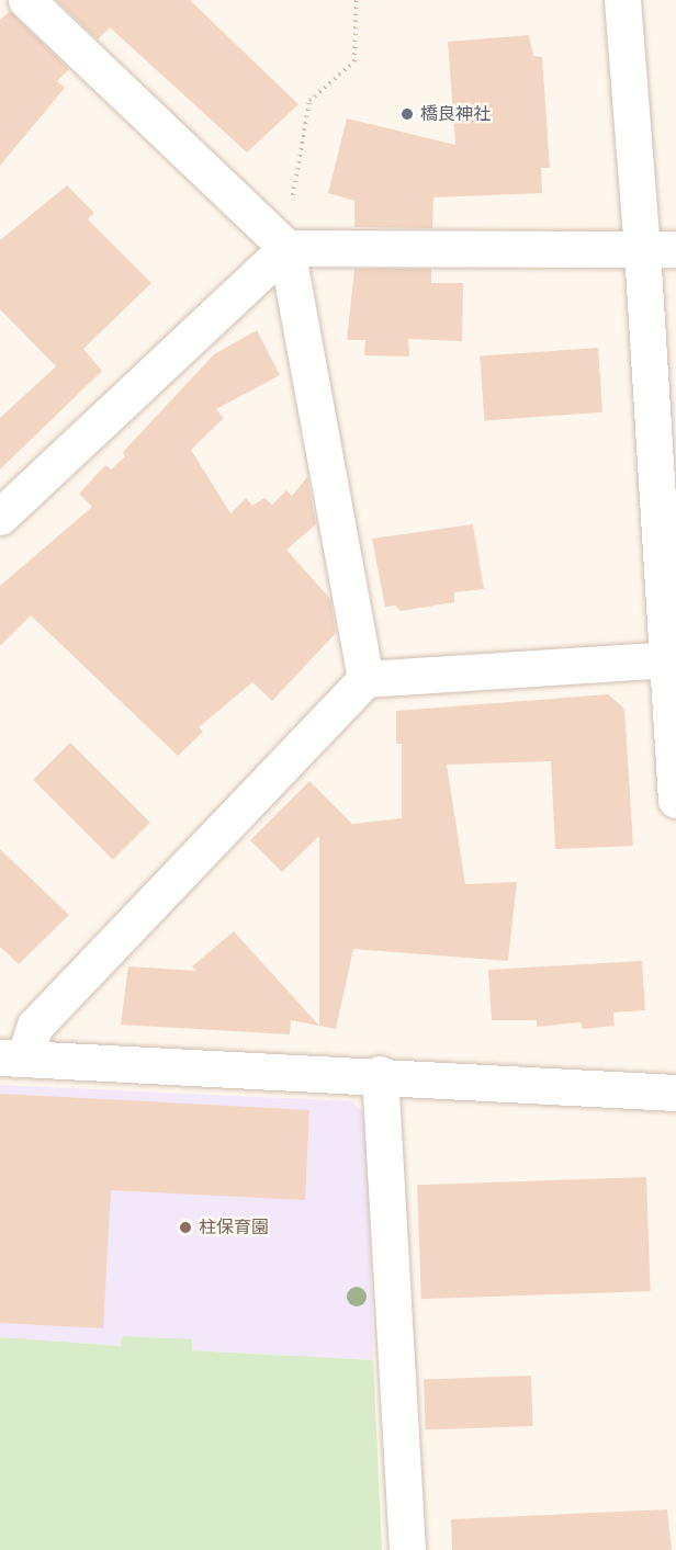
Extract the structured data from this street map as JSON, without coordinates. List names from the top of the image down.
{
  "places": ["橋良神社", "柱保育園"]
}
